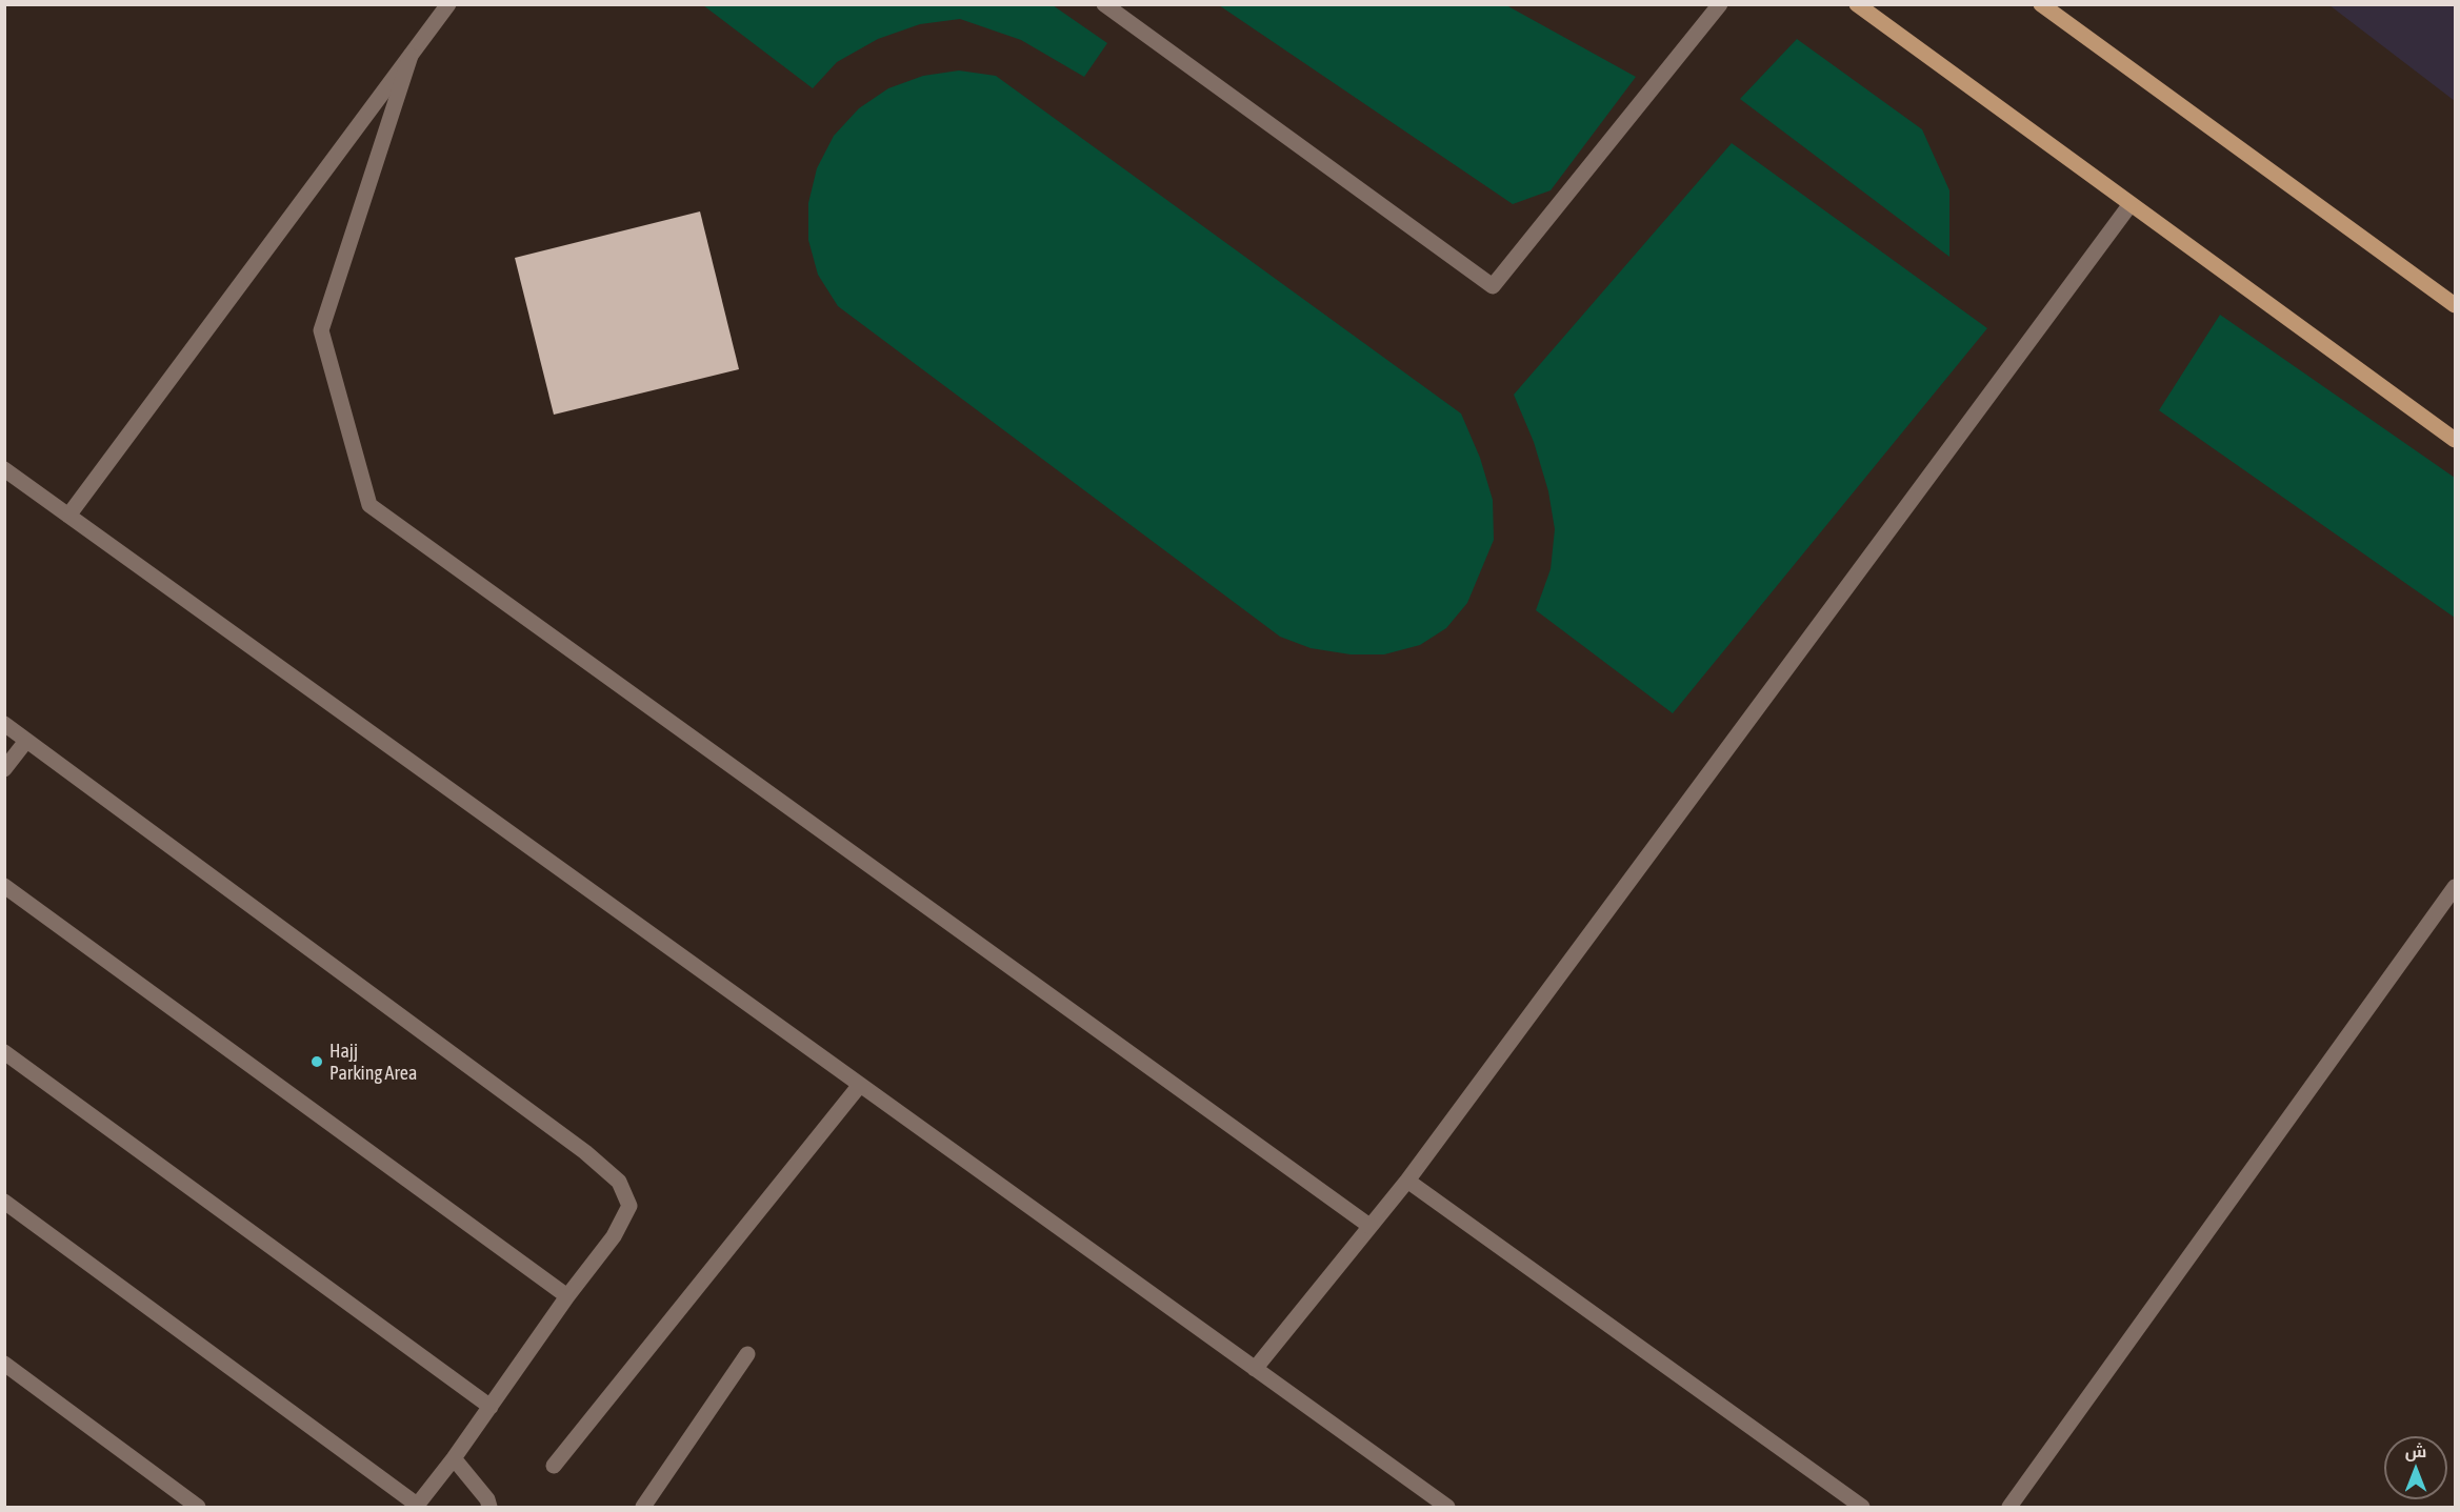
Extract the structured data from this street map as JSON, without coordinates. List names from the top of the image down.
{
  "places": ["Hajj Parking Area"],
  "north": "top"
}
